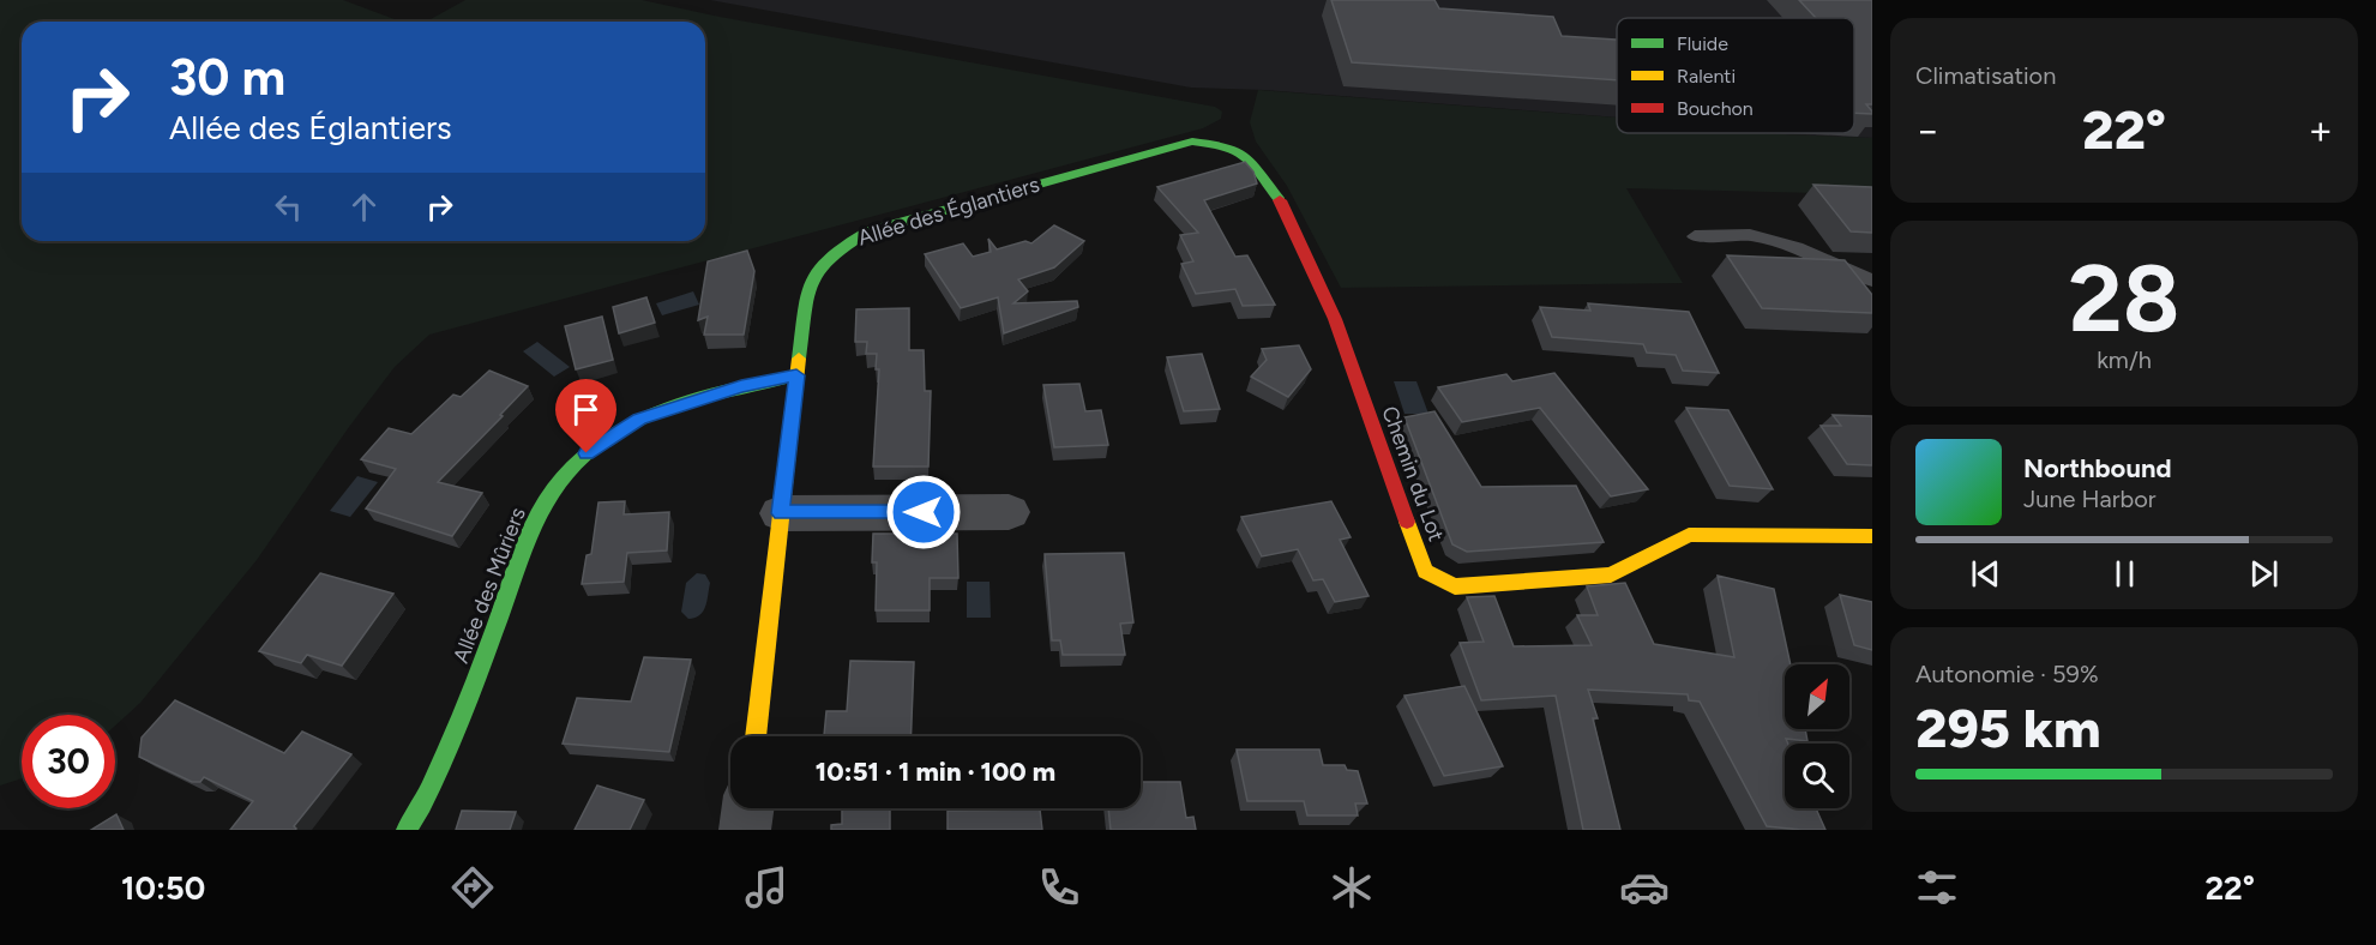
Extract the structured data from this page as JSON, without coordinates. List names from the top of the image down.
{
  "streets": {
    "street": ["Allée des Églantiers", "Chemin du Lot", "Allée des Mûriers"]
  },
  "crossings": [
    ["Allée des Églantiers", "Chemin du Lot"],
    ["Allée des Églantiers", "Allée des Mûriers"]
  ],
  "legend": ["Fluide", "Ralenti", "Bouchon"],
  "north": "top right",
  "page": {
    "tile": [
      "Climatisation",
      ["28", "km/h"],
      ["Autonomie · 59%", "295 km"]
    ],
    "turn": ["30 m", "Allée des Églantiers"],
    "heat": ["−", "22°", "+"],
    "song": ["Northbound", "June Harbor"],
    "limit": "30",
    "trip": "10:51 · 1 min · 100 m",
    "tabs": ["10:50", "22°"]
  }
}
